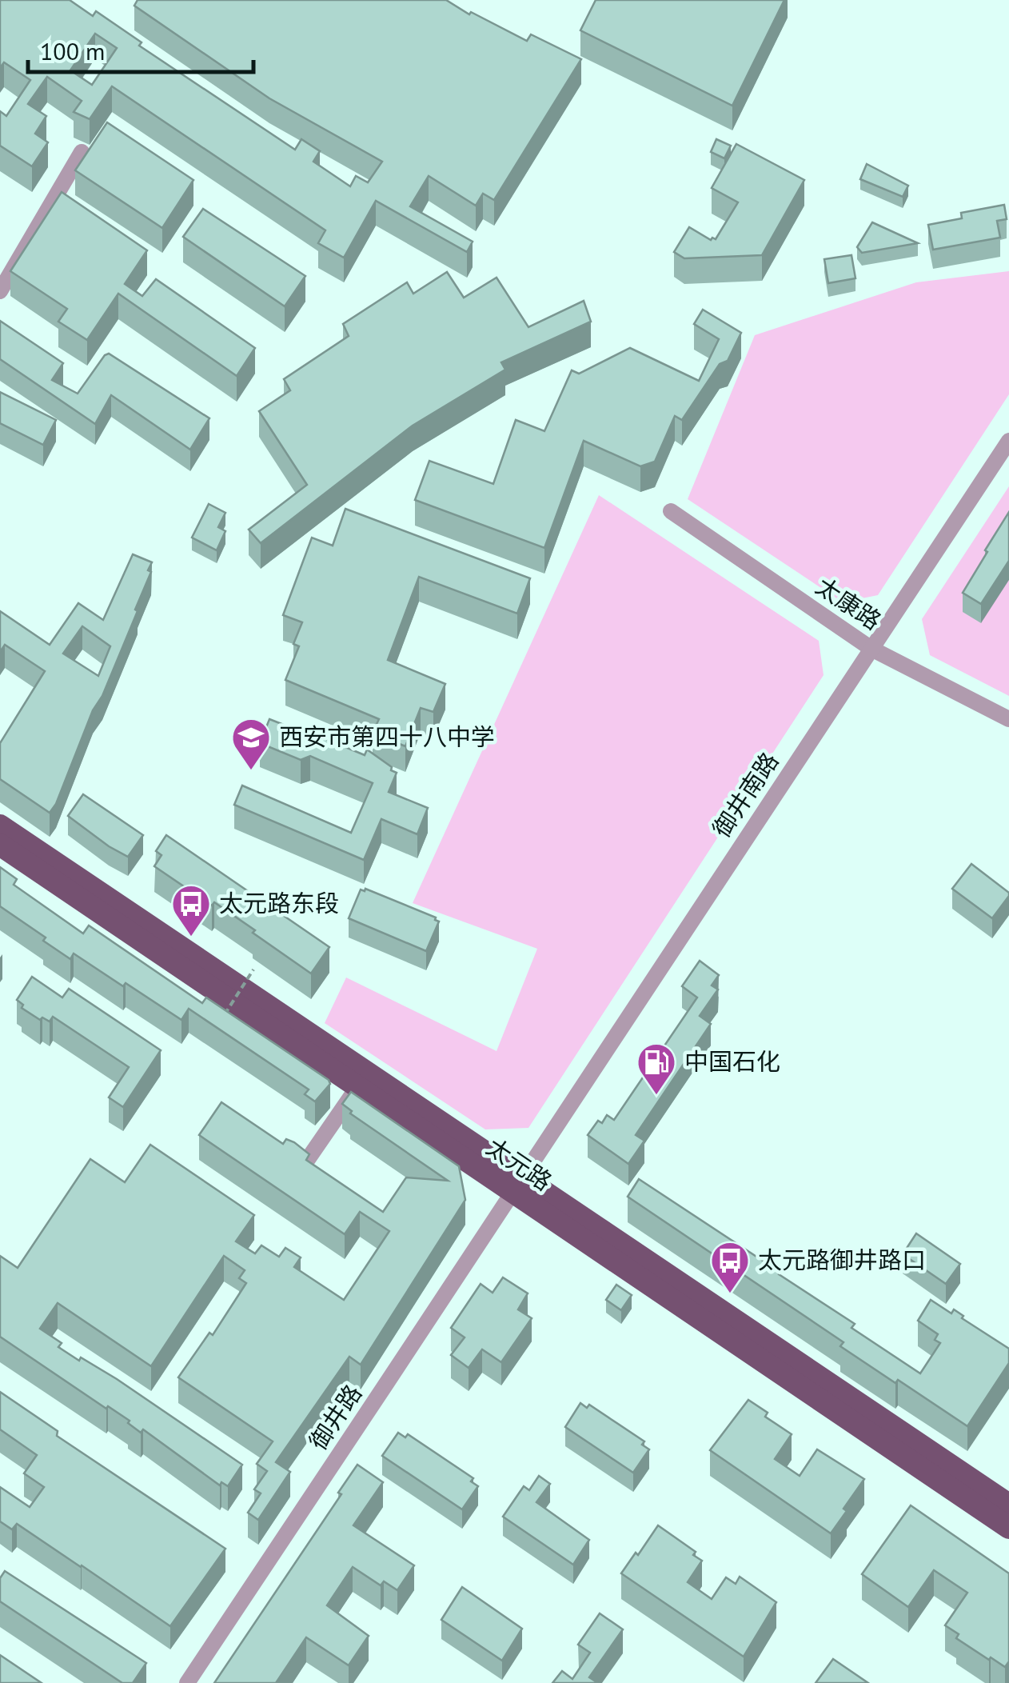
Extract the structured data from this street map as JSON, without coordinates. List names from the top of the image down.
{
  "streets": {
    "main road": ["太元路"],
    "street": ["太康路", "御井南路", "御井路"]
  },
  "crossings": [
    ["太康路", "御井南路"],
    ["御井南路", "太元路"],
    ["御井南路", "御井路"],
    ["太元路", "御井路"]
  ],
  "places": {
    "school or university": ["西安市第四十八中学"],
    "bus stop": ["太元路东段", "太元路御井路口"],
    "fuel station": ["中国石化"]
  },
  "scale_bar": "100 m"
}
